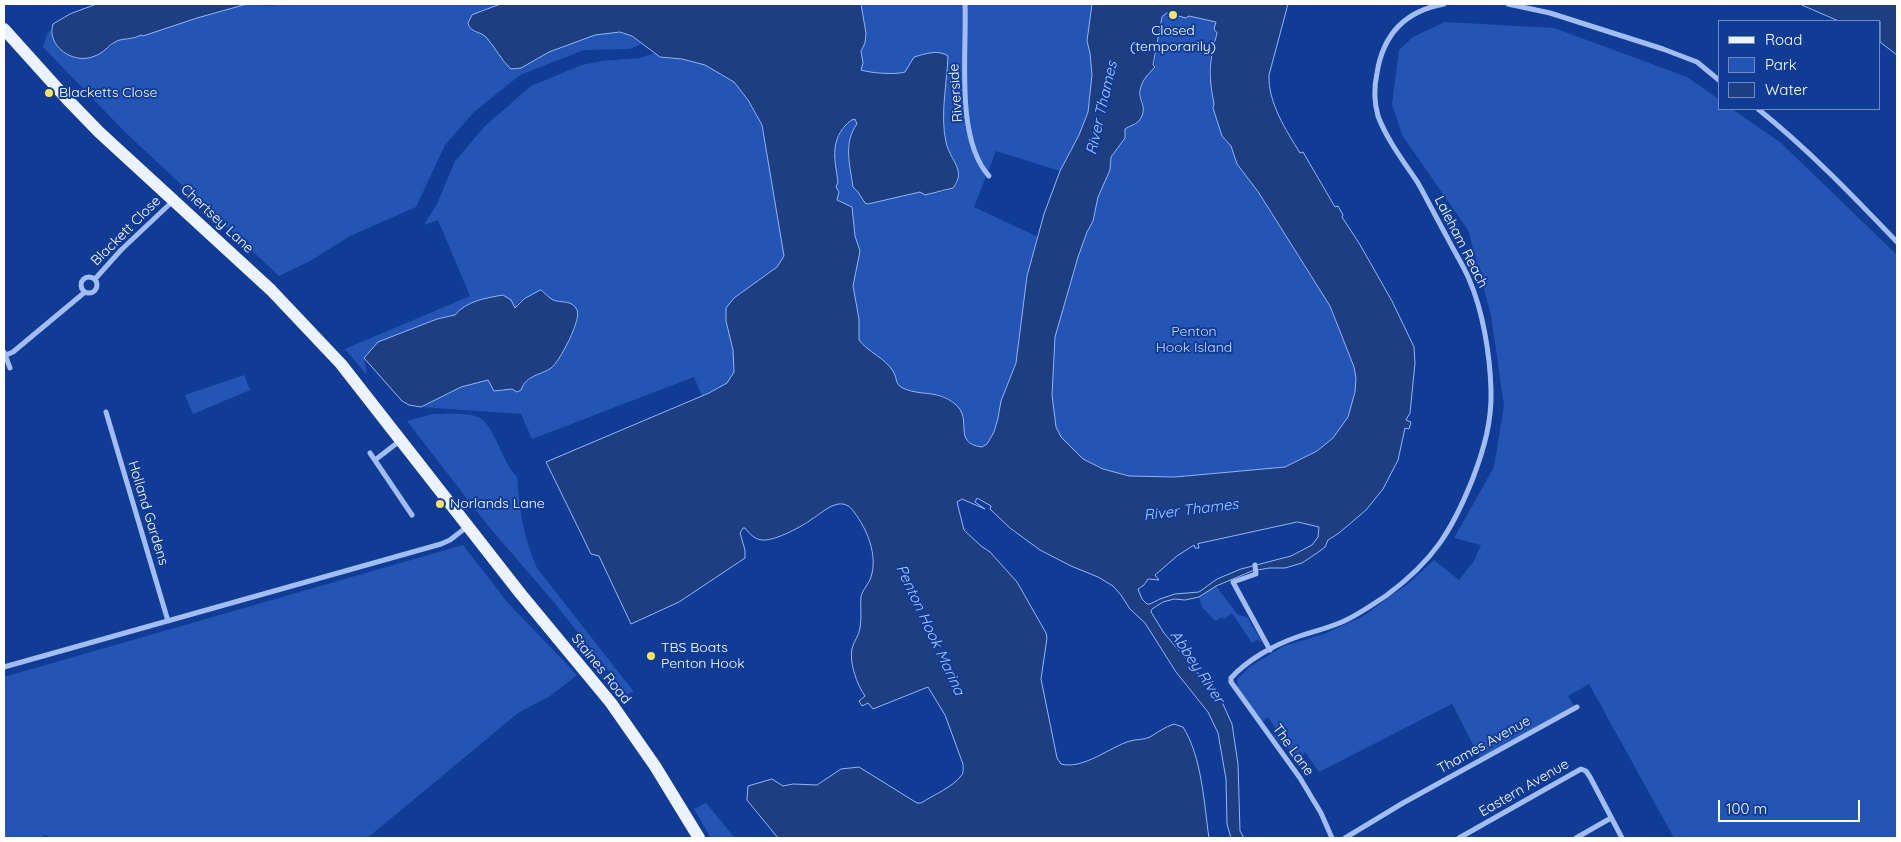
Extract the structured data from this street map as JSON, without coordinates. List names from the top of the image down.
{
  "streets": {
    "main road": ["Chertsey Lane", "Staines Road"],
    "street": [
      "Riverside",
      "Blackett Close",
      "Laleham Reach",
      "Holland Gardens",
      "Thames Avenue",
      "The Lane",
      "Eastern Avenue"
    ]
  },
  "crossings": [
    ["Chertsey Lane", "Blackett Close"],
    ["Chertsey Lane", "Staines Road"],
    ["Laleham Reach", "The Lane"]
  ],
  "water": ["River Thames", "Penton Hook Marina", "Abbey River"],
  "parks": ["Penton Hook Island"],
  "places": [
    "Closed (temporarily)",
    "Blacketts Close",
    "Norlands Lane",
    "TBS Boats Penton Hook"
  ],
  "legend": ["Road", "Park", "Water"],
  "scale_bar": "100 m"
}
